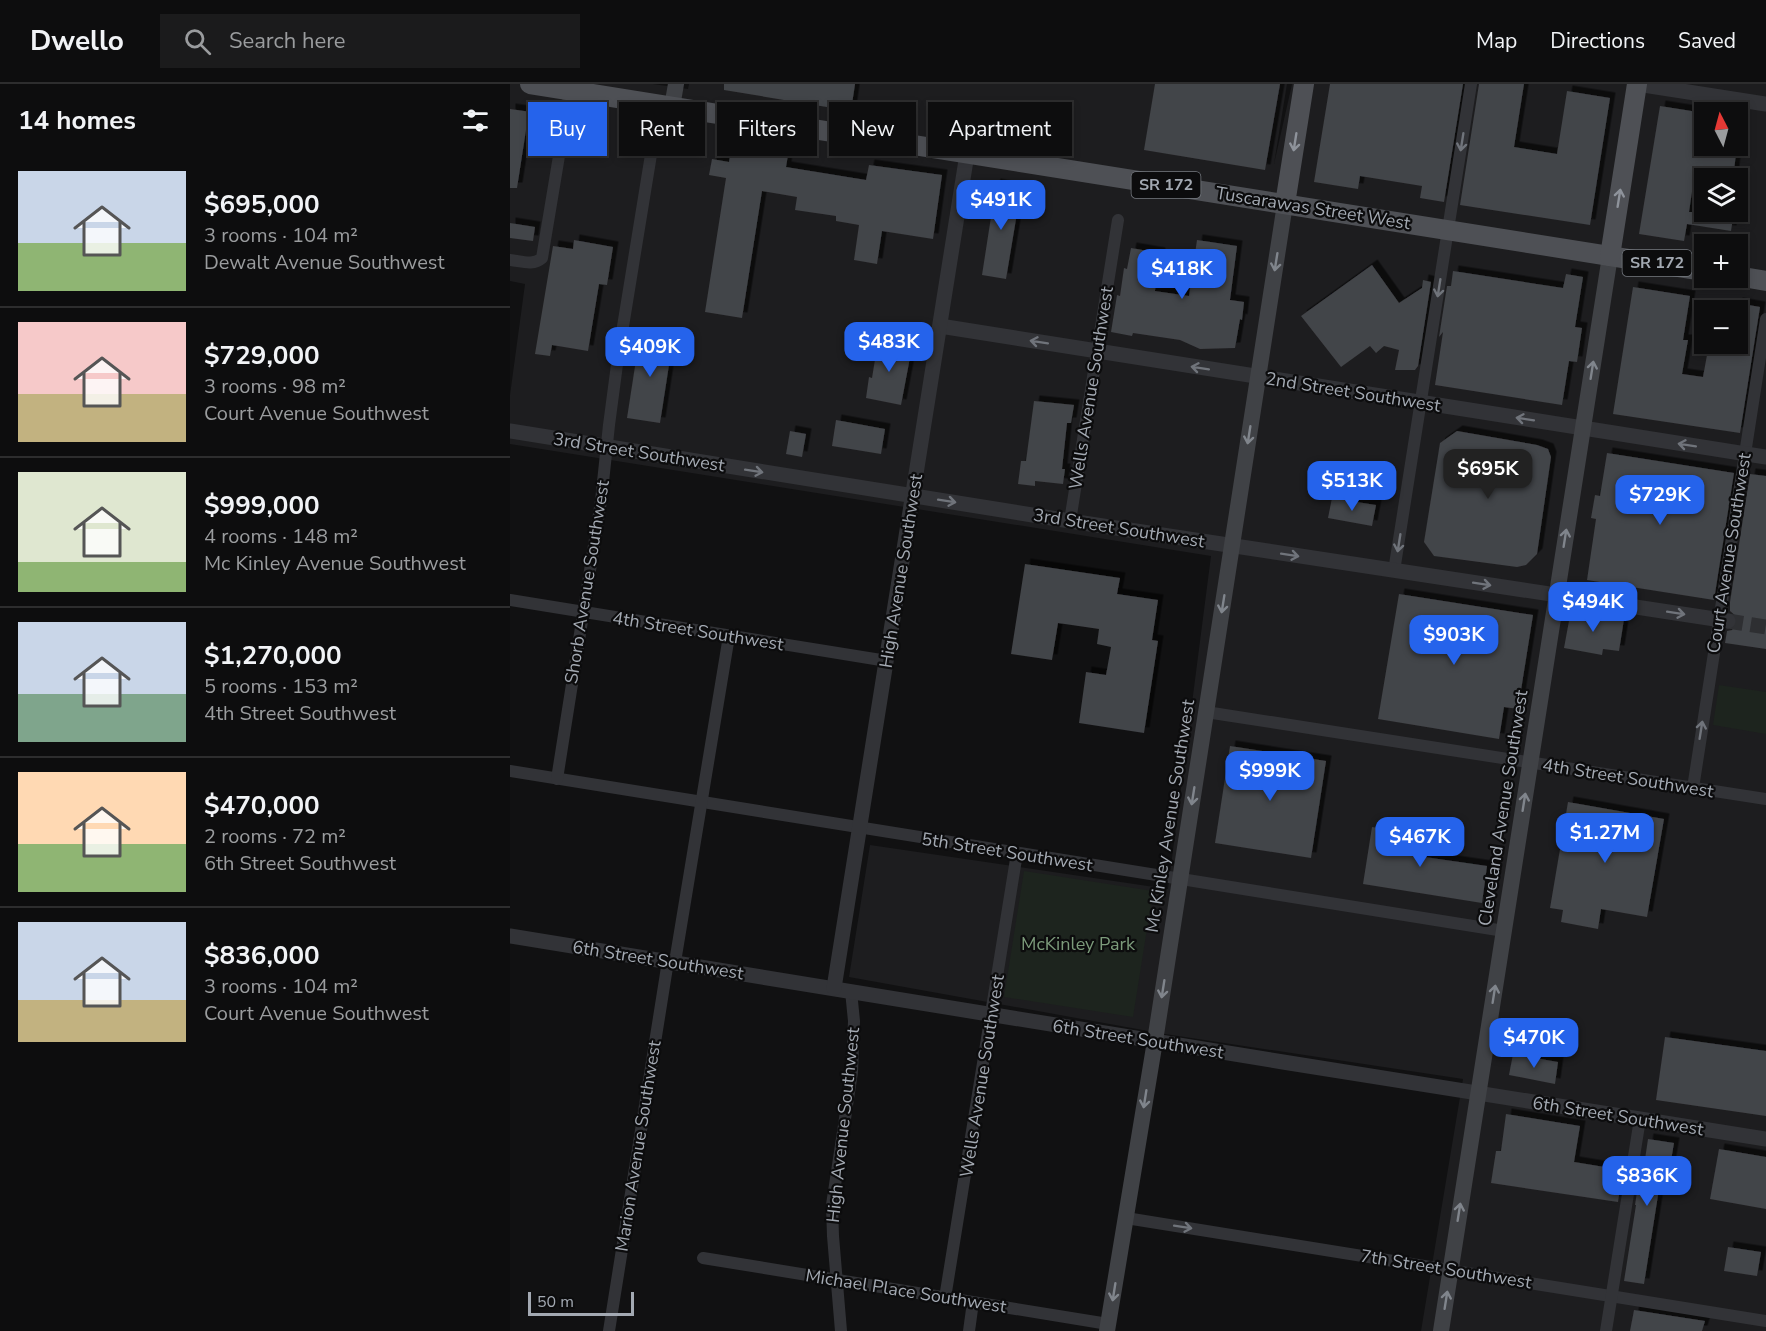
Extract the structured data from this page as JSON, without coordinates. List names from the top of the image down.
{
  "streets": {
    "main road": [
      "SR 172",
      "Tuscarawas Street West",
      "Cleveland Avenue Southwest",
      "Mc Kinley Avenue Southwest"
    ],
    "street": [
      "Wells Avenue Southwest",
      "2nd Street Southwest",
      "3rd Street Southwest",
      "Court Avenue Southwest",
      "High Avenue Southwest",
      "Shorb Avenue Southwest",
      "4th Street Southwest",
      "5th Street Southwest",
      "6th Street Southwest",
      "Marion Avenue Southwest",
      "7th Street Southwest",
      "Michael Place Southwest"
    ]
  },
  "crossings": [
    ["Tuscarawas Street West", "Cleveland Avenue Southwest"],
    ["Tuscarawas Street West", "Mc Kinley Avenue Southwest"],
    ["Wells Avenue Southwest", "2nd Street Southwest"],
    ["Wells Avenue Southwest", "3rd Street Southwest"],
    ["Wells Avenue Southwest", "5th Street Southwest"],
    ["Wells Avenue Southwest", "6th Street Southwest"],
    ["Wells Avenue Southwest", "Michael Place Southwest"],
    ["2nd Street Southwest", "Court Avenue Southwest"],
    ["2nd Street Southwest", "High Avenue Southwest"],
    ["2nd Street Southwest", "Cleveland Avenue Southwest"],
    ["2nd Street Southwest", "Mc Kinley Avenue Southwest"],
    ["3rd Street Southwest", "Court Avenue Southwest"],
    ["3rd Street Southwest", "High Avenue Southwest"],
    ["3rd Street Southwest", "Shorb Avenue Southwest"],
    ["3rd Street Southwest", "Cleveland Avenue Southwest"],
    ["3rd Street Southwest", "Mc Kinley Avenue Southwest"],
    ["Court Avenue Southwest", "4th Street Southwest"],
    ["High Avenue Southwest", "4th Street Southwest"],
    ["High Avenue Southwest", "5th Street Southwest"],
    ["High Avenue Southwest", "6th Street Southwest"],
    ["High Avenue Southwest", "Michael Place Southwest"],
    ["Shorb Avenue Southwest", "4th Street Southwest"],
    ["Shorb Avenue Southwest", "5th Street Southwest"],
    ["4th Street Southwest", "Cleveland Avenue Southwest"],
    ["4th Street Southwest", "Mc Kinley Avenue Southwest"],
    ["4th Street Southwest", "Marion Avenue Southwest"],
    ["Cleveland Avenue Southwest", "5th Street Southwest"],
    ["Cleveland Avenue Southwest", "6th Street Southwest"],
    ["Cleveland Avenue Southwest", "7th Street Southwest"],
    ["Mc Kinley Avenue Southwest", "5th Street Southwest"],
    ["Mc Kinley Avenue Southwest", "6th Street Southwest"],
    ["Mc Kinley Avenue Southwest", "7th Street Southwest"],
    ["Mc Kinley Avenue Southwest", "Michael Place Southwest"],
    ["5th Street Southwest", "Marion Avenue Southwest"],
    ["6th Street Southwest", "Marion Avenue Southwest"]
  ],
  "one_way": [
    "2nd Street Southwest",
    "3rd Street Southwest",
    "Court Avenue Southwest",
    "Cleveland Avenue Southwest",
    "Mc Kinley Avenue Southwest",
    "7th Street Southwest"
  ],
  "parks": ["McKinley Park"],
  "scale_bar": "50 m",
  "north": "top",
  "page": {
    "header": "Dwello",
    "search": "Search here",
    "nav": ["Map", "Directions", "Saved"],
    "heading": "14 homes",
    "map_buttons": ["+", "−"],
    "chip": [
      "Buy",
      "Rent",
      "Filters",
      "New",
      "Apartment"
    ],
    "list": [
      {
        "name": "$695,000",
        "note": "3 rooms · 104 m² · Dewalt Avenue Southwest"
      },
      {
        "name": "$729,000",
        "note": "3 rooms · 98 m² · Court Avenue Southwest"
      },
      {
        "name": "$999,000",
        "note": "4 rooms · 148 m² · Mc Kinley Avenue Southwest"
      },
      {
        "name": "$1,270,000",
        "note": "5 rooms · 153 m² · 4th Street Southwest"
      },
      {
        "name": "$470,000",
        "note": "2 rooms · 72 m² · 6th Street Southwest"
      },
      {
        "name": "$836,000",
        "note": "3 rooms · 104 m² · Court Avenue Southwest"
      }
    ],
    "price": [
      "$491K",
      "$418K",
      "$483K",
      "$409K",
      "$695K",
      "$513K",
      "$729K",
      "$494K",
      "$903K",
      "$999K",
      "$1.27M",
      "$467K",
      "$470K",
      "$836K"
    ],
    "scale": "50 m"
  }
}
